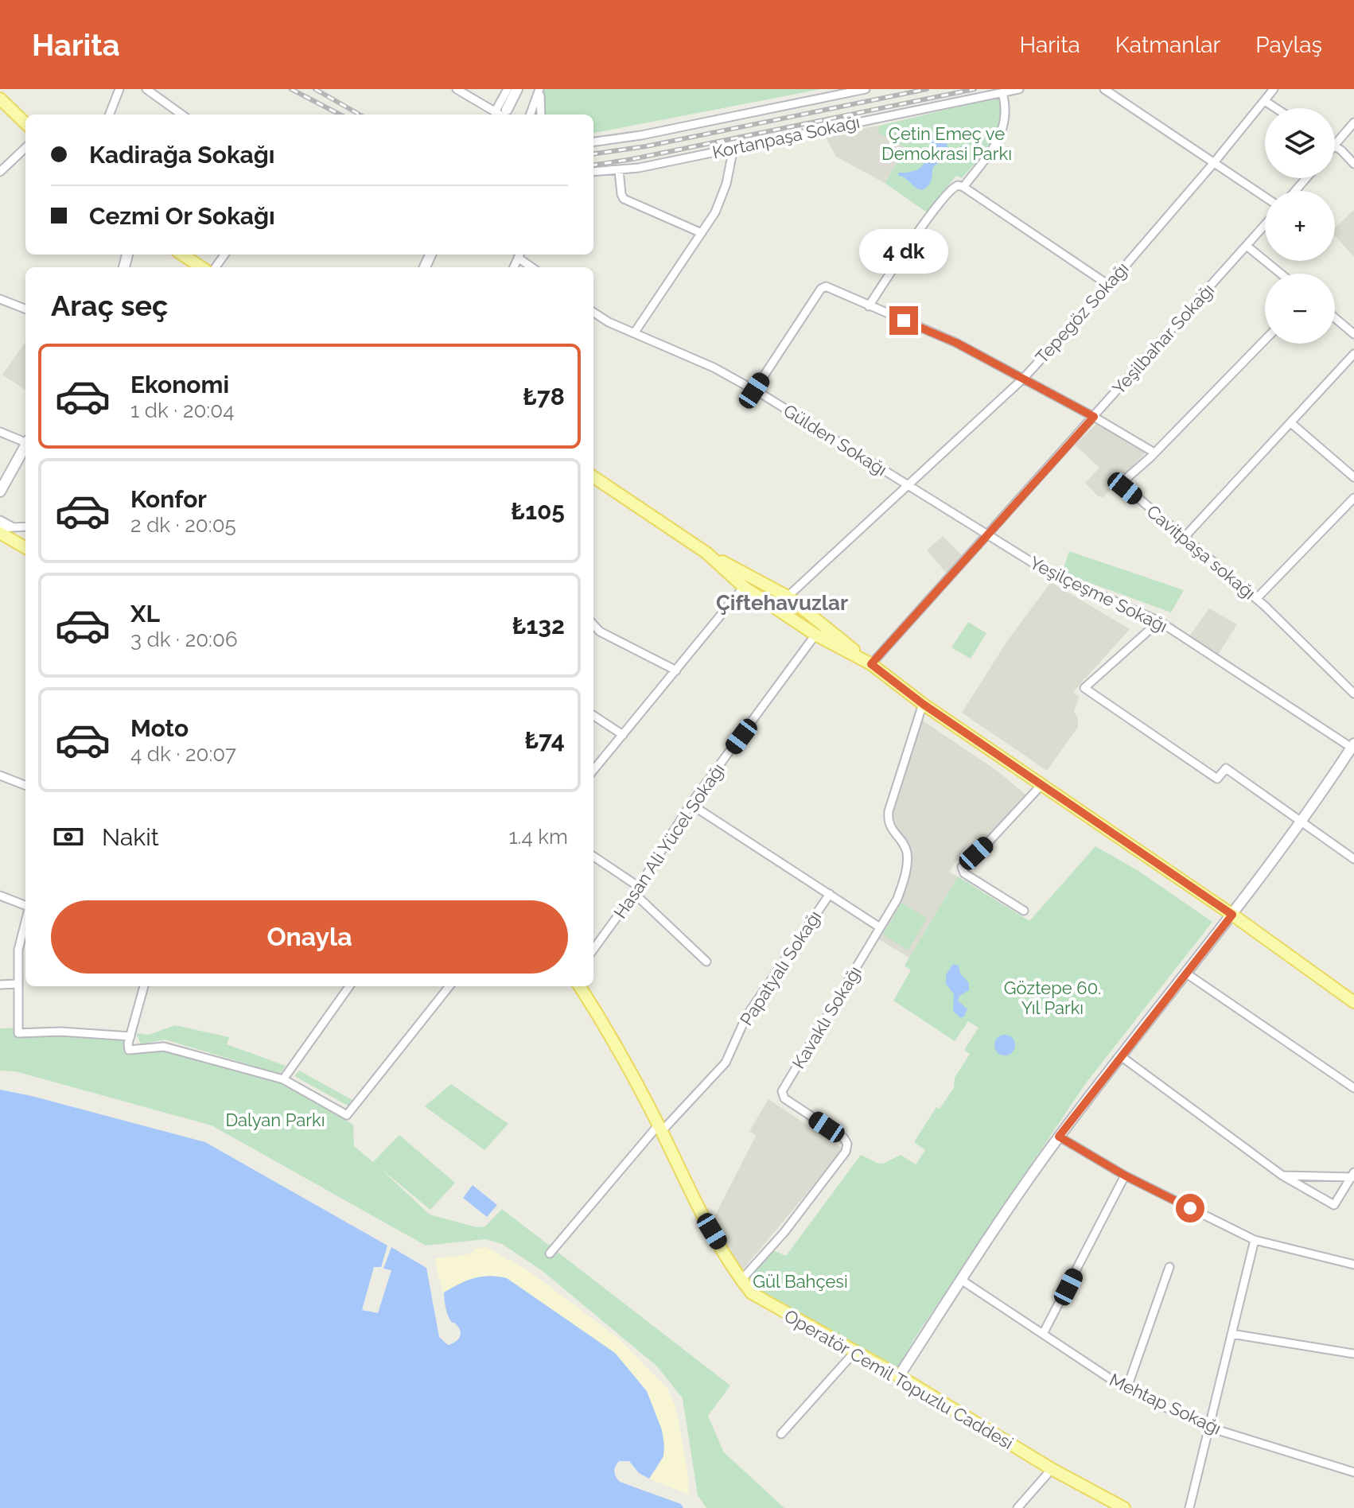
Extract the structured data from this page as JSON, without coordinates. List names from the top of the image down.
{
  "streets": {
    "main road": ["Operatör Cemil Topuzlu Caddesi"],
    "street": [
      "Kortanpaşa Sokağı",
      "Tepegöz Sokağı",
      "Yeşilbahar Sokağı",
      "Gülden Sokağı",
      "Cavitpaşa sokağı",
      "Yeşilçeşme Sokağı",
      "Hasan Ali Yücel Sokağı",
      "Papatyalı Sokağı",
      "Kavaklı Sokağı",
      "Mehtap Sokağı"
    ]
  },
  "crossings": [
    ["Tepegöz Sokağı", "Gülden Sokağı"],
    ["Tepegöz Sokağı", "Yeşilçeşme Sokağı"],
    ["Yeşilbahar Sokağı", "Yeşilçeşme Sokağı"],
    ["Gülden Sokağı", "Yeşilçeşme Sokağı"],
    ["Papatyalı Sokağı", "Operatör Cemil Topuzlu Caddesi"],
    ["Kavaklı Sokağı", "Operatör Cemil Topuzlu Caddesi"]
  ],
  "districts": ["Çiftehavuzlar"],
  "parks": [
    "Çetin Emeç ve Demokrasi Parkı",
    "Göztepe 60. Yıl Parkı",
    "Dalyan Parkı",
    "Gül Bahçesi"
  ],
  "page": {
    "header": "Harita",
    "nav": ["Harita", "Katmanlar", "Paylaş"],
    "map_buttons": ["+", "−"],
    "banner": ["Kadirağa Sokağı", "Cezmi Or Sokağı"],
    "bubble": "4 dk",
    "heading": "Araç seç",
    "list": [
      {
        "name": "Ekonomi",
        "note": "1 dk · 20:04",
        "value": "₺78"
      },
      {
        "name": "Konfor",
        "note": "2 dk · 20:05",
        "value": "₺105"
      },
      {
        "name": "XL",
        "note": "3 dk · 20:06",
        "value": "₺132"
      },
      {
        "name": "Moto",
        "note": "4 dk · 20:07",
        "value": "₺74"
      }
    ],
    "pay": ["Nakit", "1.4 km"],
    "buttons": "Onayla"
  }
}
